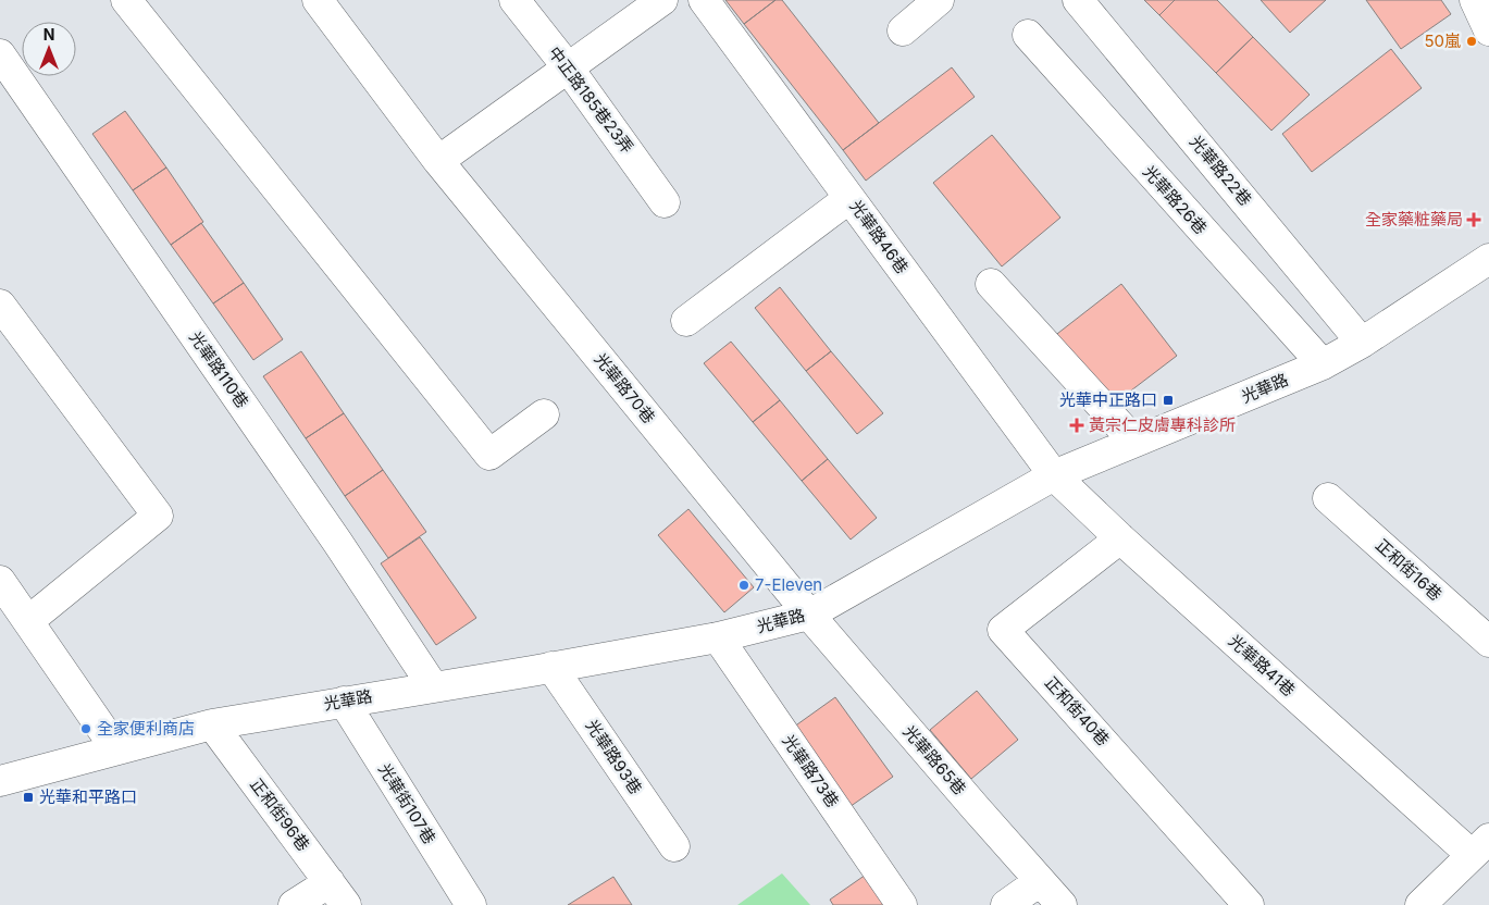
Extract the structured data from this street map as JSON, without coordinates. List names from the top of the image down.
{
  "streets": {
    "street": [
      "中正路185巷23弄",
      "光華路22巷",
      "光華路26巷",
      "光華路46巷",
      "光華路110巷",
      "光華路70巷",
      "光華路",
      "正和街16巷",
      "光華路41巷",
      "正和街40巷",
      "光華路93巷",
      "光華路65巷",
      "光華路73巷",
      "光華街107巷",
      "正和街96巷"
    ]
  },
  "crossings": [
    ["光華路22巷", "光華路"],
    ["光華路26巷", "光華路"],
    ["光華路46巷", "光華路"],
    ["光華路46巷", "光華路41巷"],
    ["光華路110巷", "光華路"],
    ["光華路70巷", "光華路"],
    ["光華路70巷", "光華路65巷"],
    ["光華路", "光華路41巷"],
    ["光華路", "光華路93巷"],
    ["光華路", "光華路65巷"],
    ["光華路", "光華路73巷"],
    ["光華路", "光華街107巷"],
    ["光華路", "正和街96巷"],
    ["光華路41巷", "正和街40巷"]
  ],
  "places": {
    "other": ["50嵐", "7-Eleven", "全家便利商店"],
    "health": ["全家藥粧藥局", "黃宗仁皮膚專科診所"],
    "transit": ["光華中正路口", "光華和平路口"]
  },
  "north": "top"
}
